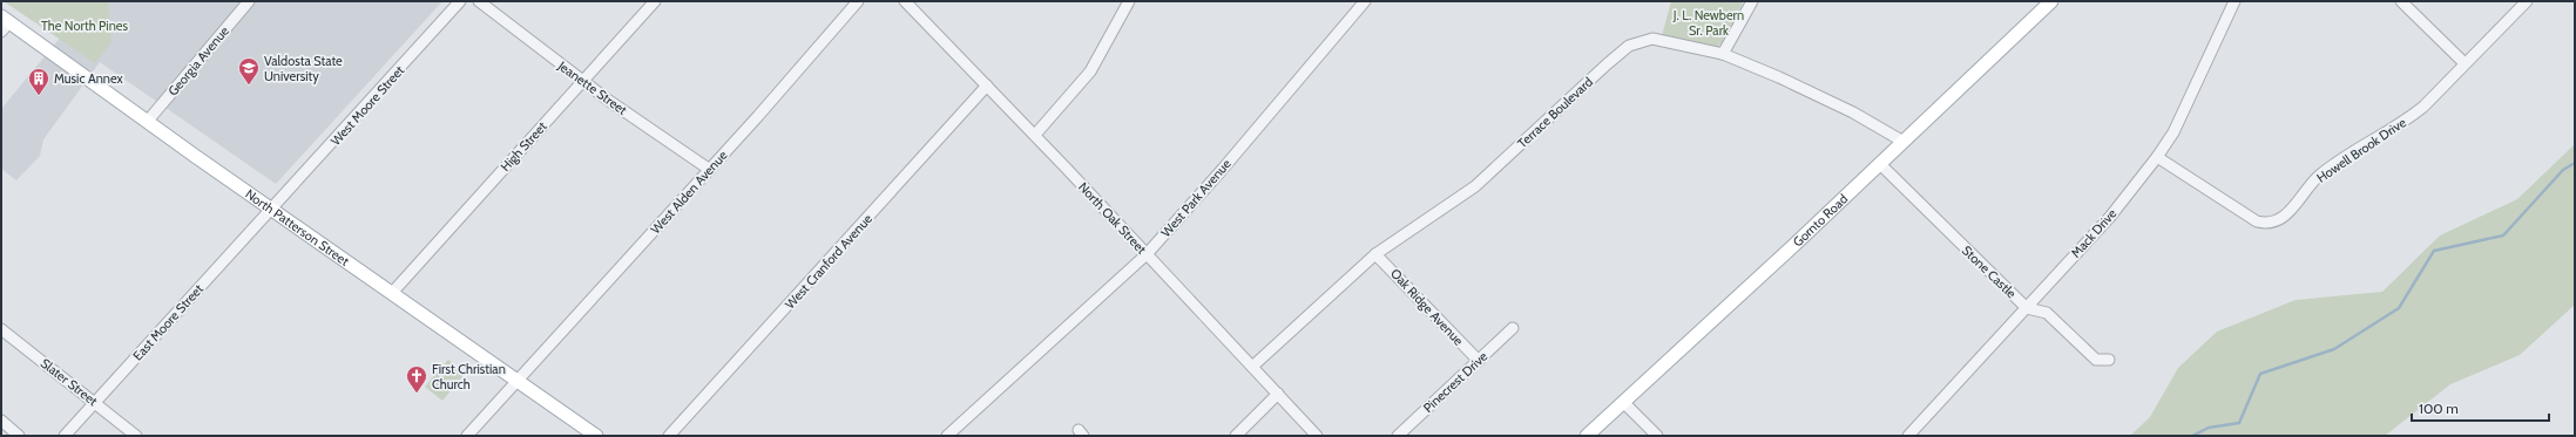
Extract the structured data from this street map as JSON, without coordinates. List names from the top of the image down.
{
  "streets": {
    "main road": ["Gornto Road", "North Patterson Street"],
    "street": [
      "Georgia Avenue",
      "Jeanette Street",
      "West Moore Street",
      "Terrace Boulevard",
      "High Street",
      "Howell Brook Drive",
      "West Alden Avenue",
      "West Park Avenue",
      "North Oak Street",
      "Mack Drive",
      "West Cranford Avenue",
      "Stone Castle",
      "Oak Ridge Avenue",
      "East Moore Street",
      "Slater Street",
      "Pinecrest Drive"
    ]
  },
  "crossings": [
    ["Georgia Avenue", "North Patterson Street"],
    ["Jeanette Street", "High Street"],
    ["Jeanette Street", "West Alden Avenue"],
    ["West Moore Street", "North Patterson Street"],
    ["West Moore Street", "East Moore Street"],
    ["Terrace Boulevard", "North Oak Street"],
    ["Terrace Boulevard", "Gornto Road"],
    ["Terrace Boulevard", "Oak Ridge Avenue"],
    ["High Street", "North Patterson Street"],
    ["Howell Brook Drive", "Mack Drive"],
    ["West Alden Avenue", "North Patterson Street"],
    ["West Park Avenue", "North Oak Street"],
    ["North Oak Street", "West Cranford Avenue"],
    ["Gornto Road", "Stone Castle"],
    ["North Patterson Street", "East Moore Street"],
    ["Mack Drive", "Stone Castle"],
    ["Oak Ridge Avenue", "Pinecrest Drive"],
    ["East Moore Street", "Slater Street"]
  ],
  "parks": ["J. L. Newbern Sr. Park", "The North Pines"],
  "places": {
    "school or university": ["Valdosta State University"],
    "building": ["Music Annex"],
    "church": ["First Christian Church"]
  },
  "scale_bar": "100 m"
}
